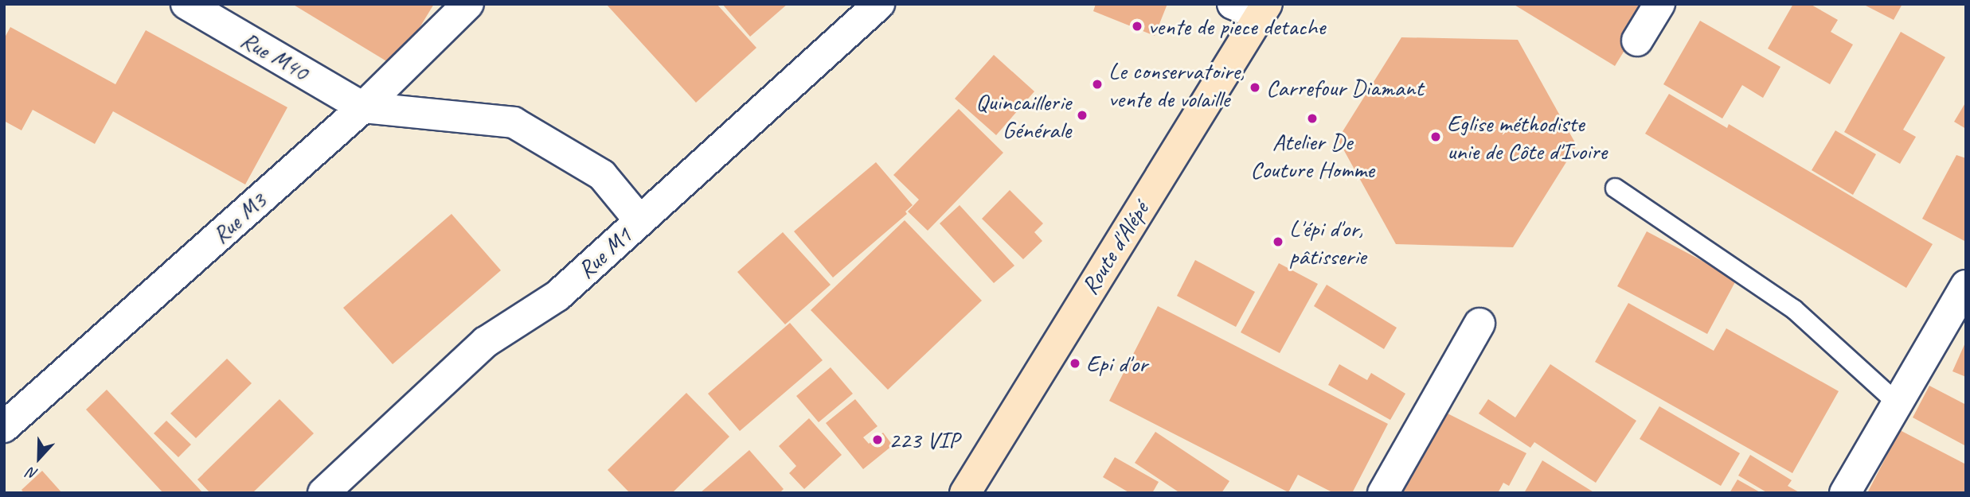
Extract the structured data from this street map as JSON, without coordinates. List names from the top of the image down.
{
  "streets": {
    "main road": ["Route d'Alépé"],
    "street": ["Rue M40", "Rue M3", "Rue M1"]
  },
  "crossings": [
    ["Rue M40", "Rue M3"]
  ],
  "places": [
    "vente de piece detache",
    "Le conservatoire, vente de volaille",
    "Carrefour Diamant",
    "Quincaillerie Générale",
    "Atelier De Couture Homme",
    "Eglise méthodiste unie de Côte d'Ivoire",
    "L'épi d'or, pâtisserie",
    "Epi d'or",
    "223 VIP"
  ],
  "north": "bottom"
}
